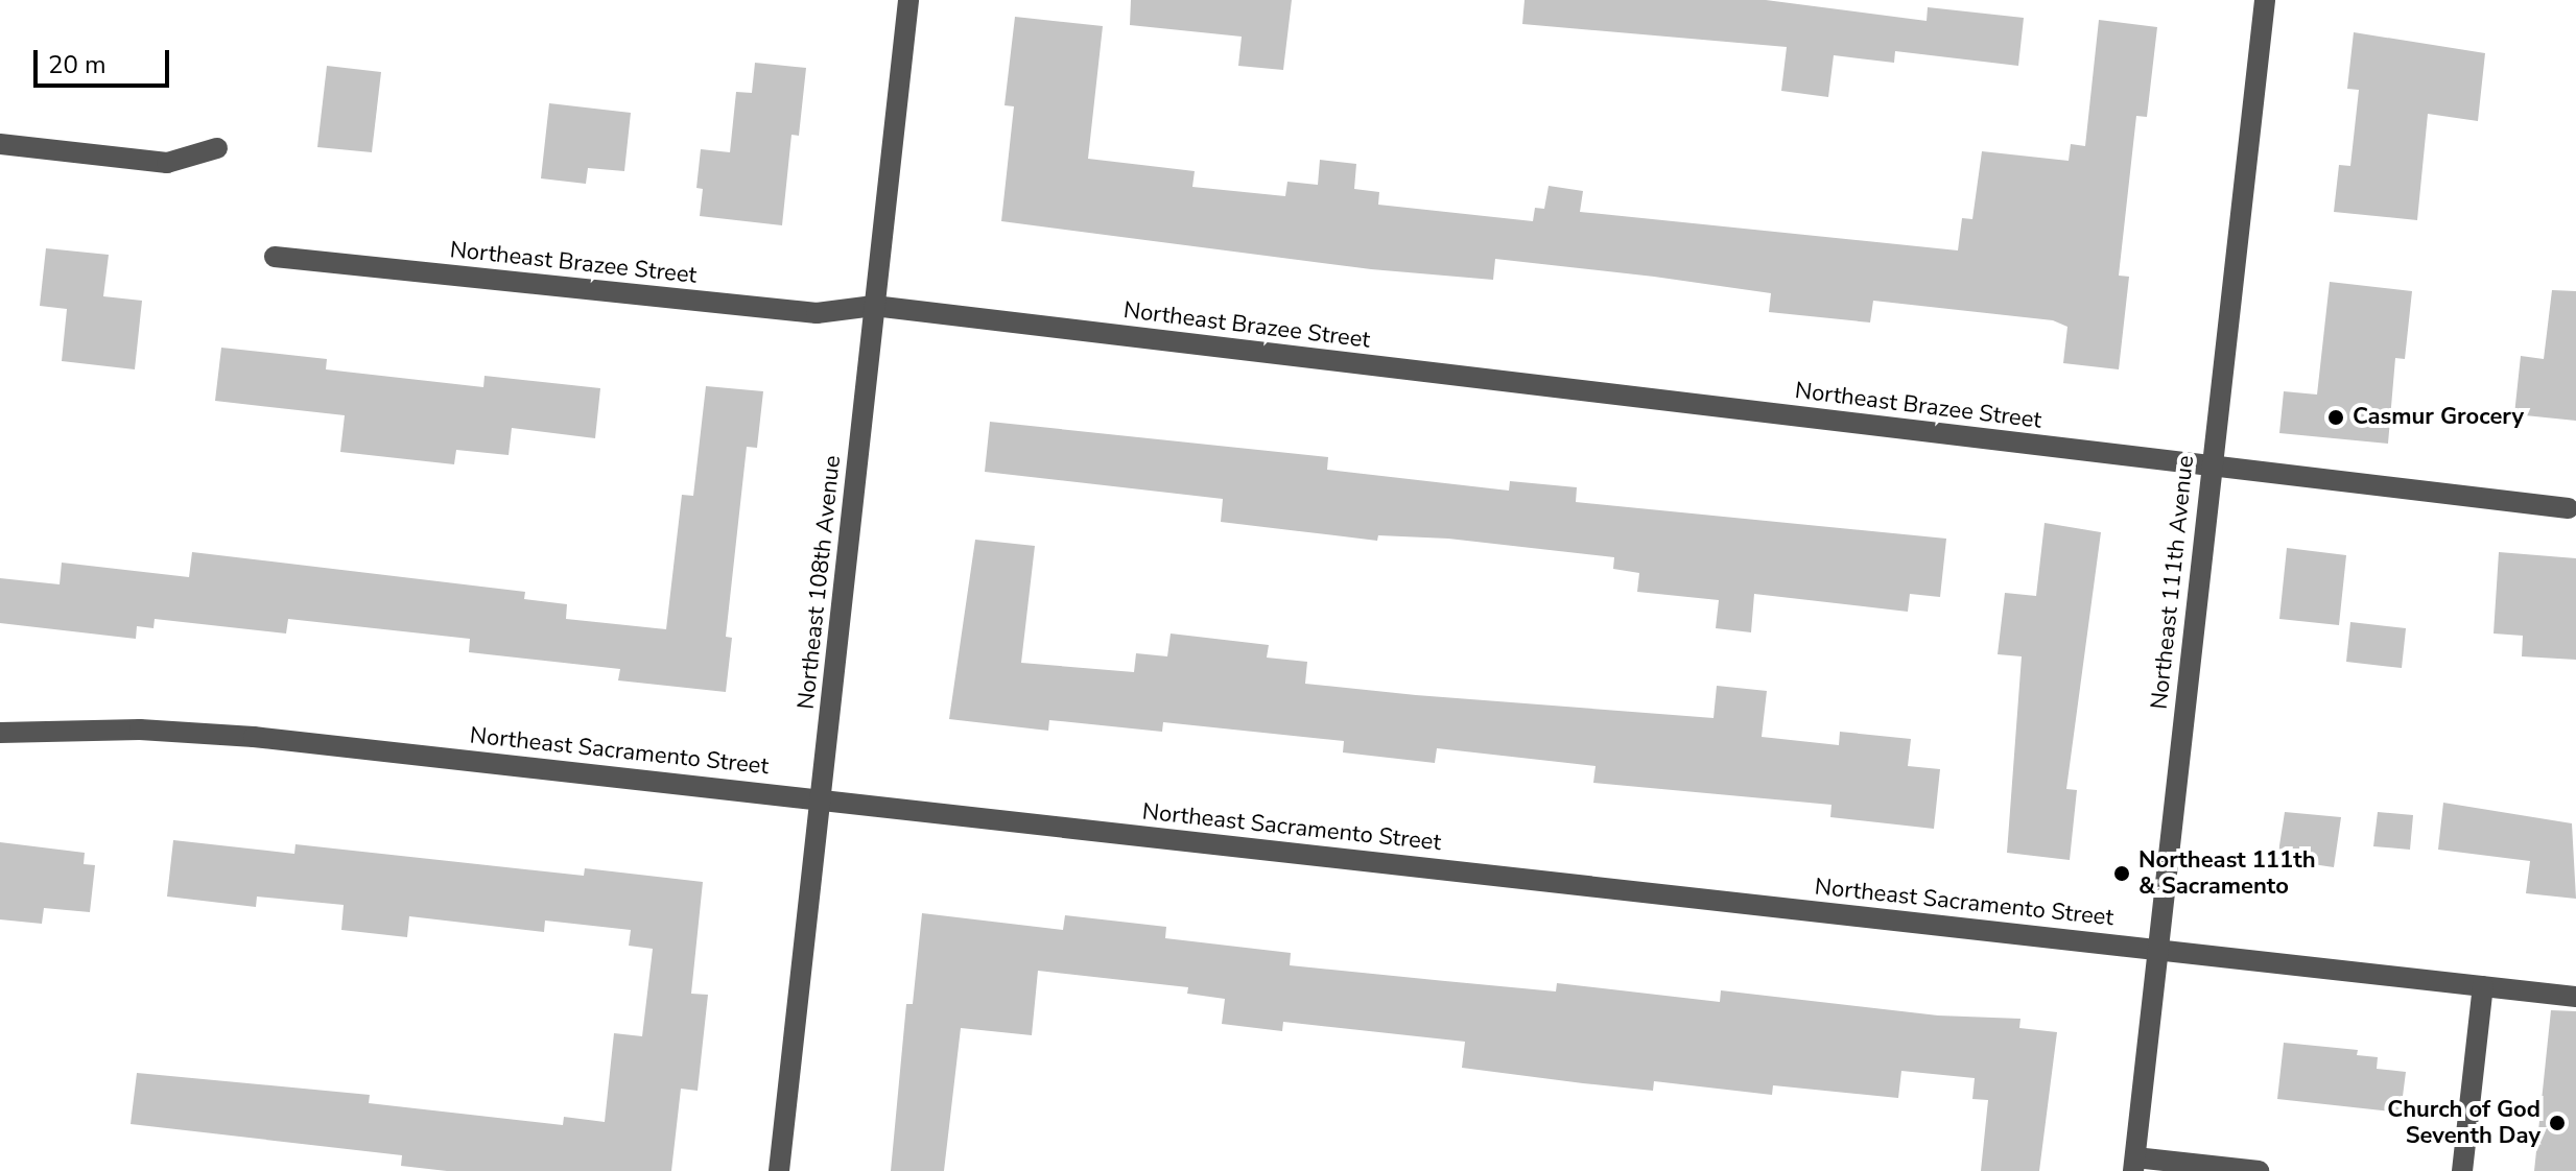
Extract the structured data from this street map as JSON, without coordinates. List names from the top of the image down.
{
  "streets": {
    "street": [
      "Northeast Brazee Street",
      "Northeast 108th Avenue",
      "Northeast 111th Avenue",
      "Northeast Sacramento Street"
    ]
  },
  "crossings": [
    ["Northeast Brazee Street", "Northeast 108th Avenue"],
    ["Northeast Brazee Street", "Northeast 111th Avenue"],
    ["Northeast 108th Avenue", "Northeast Sacramento Street"],
    ["Northeast 111th Avenue", "Northeast Sacramento Street"]
  ],
  "places": ["Casmur Grocery", "Northeast 111th & Sacramento", "Church of God Seventh Day"],
  "scale_bar": "20 m"
}
